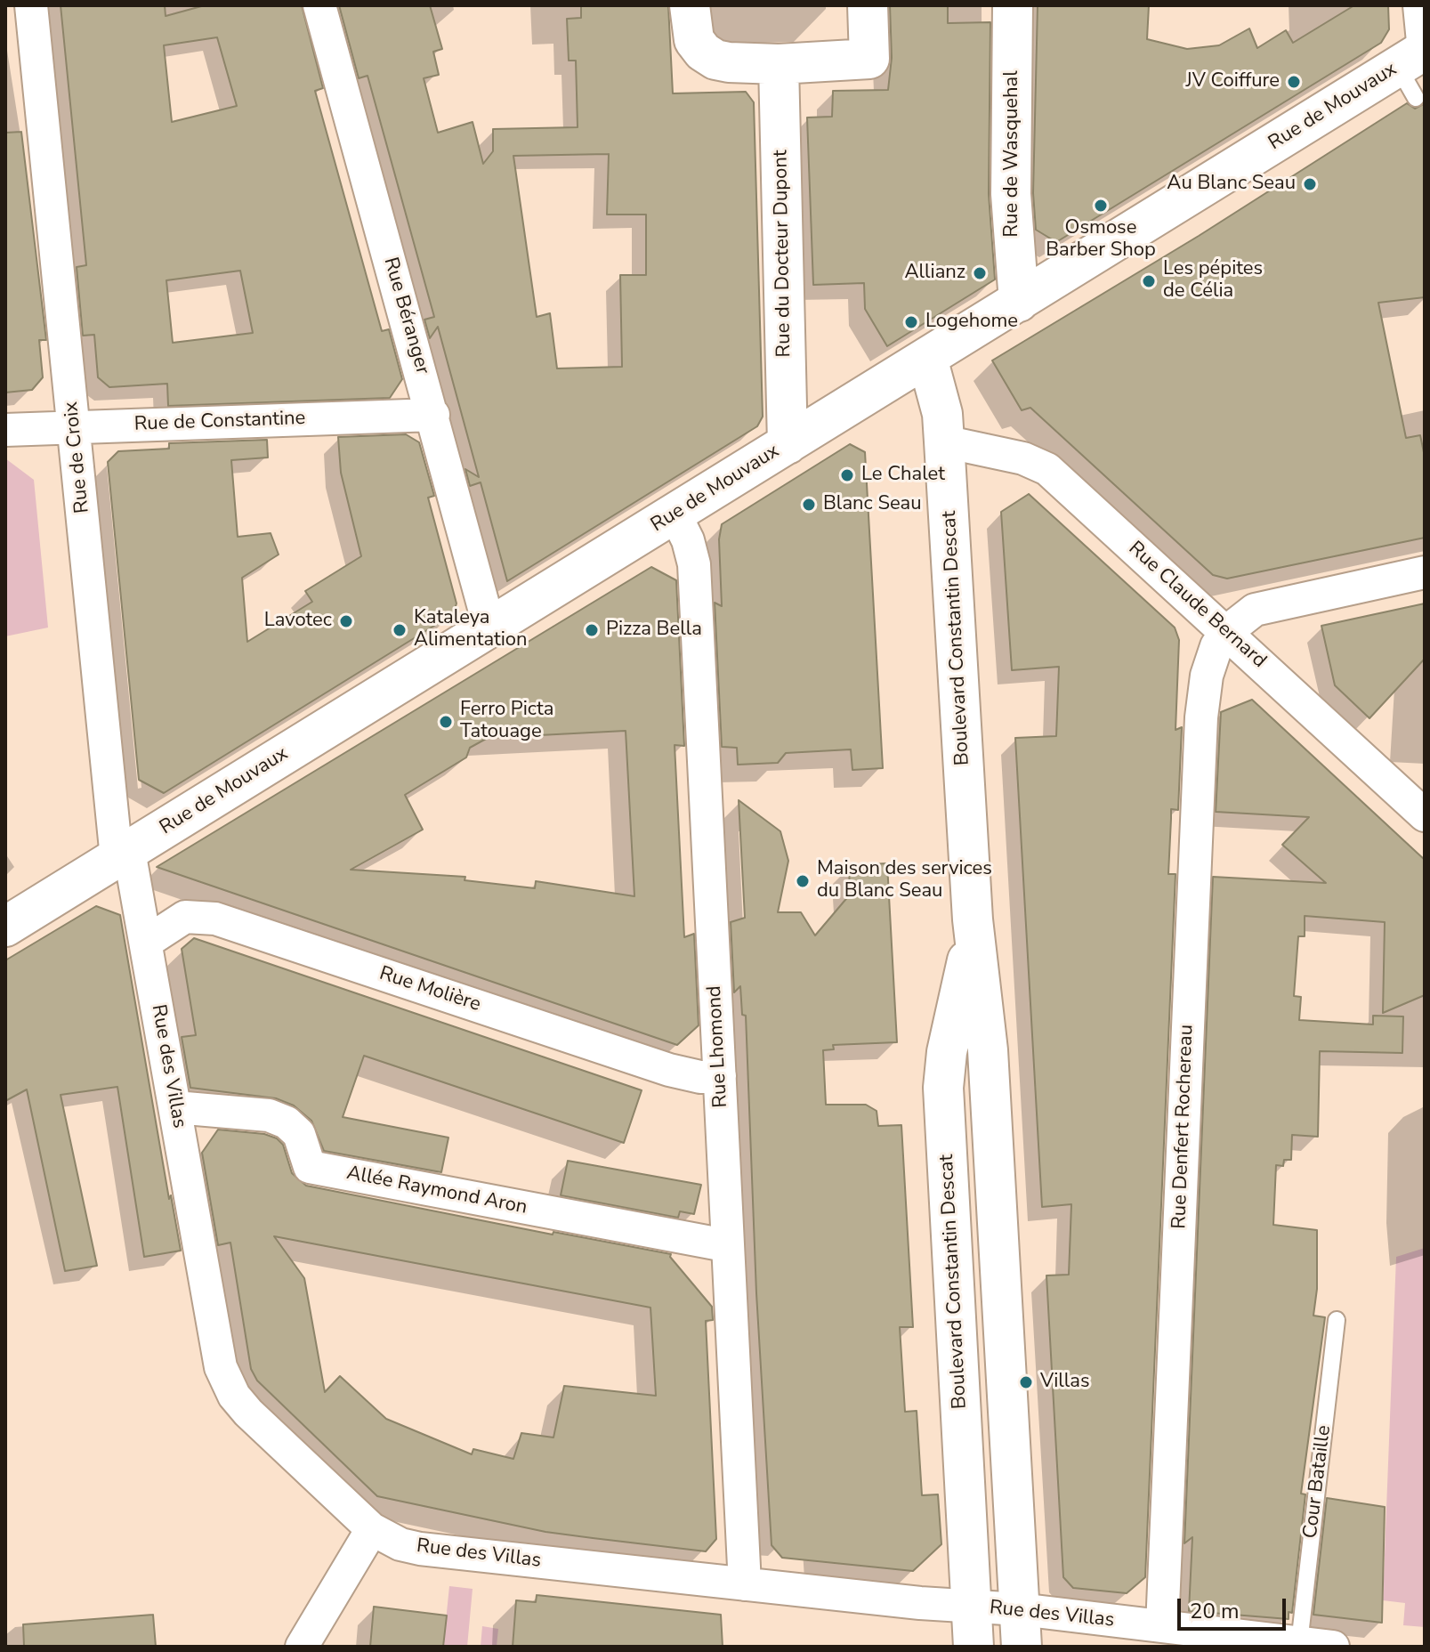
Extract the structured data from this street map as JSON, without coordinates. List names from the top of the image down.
{
  "streets": {
    "street": [
      "Rue de Mouvaux",
      "Rue de Wasquehal",
      "Rue du Docteur Dupont",
      "Rue Béranger",
      "Rue de Constantine",
      "Rue de Croix",
      "Rue Claude Bernard",
      "Boulevard Constantin Descat",
      "Rue Molière",
      "Rue Lhomond",
      "Rue des Villas",
      "Rue Denfert Rochereau",
      "Allée Raymond Aron"
    ],
    "lane": ["Cour Bataille"]
  },
  "crossings": [
    ["Rue de Mouvaux", "Rue de Wasquehal"],
    ["Rue de Mouvaux", "Rue du Docteur Dupont"],
    ["Rue de Mouvaux", "Rue Béranger"],
    ["Rue de Mouvaux", "Rue de Croix"],
    ["Rue de Mouvaux", "Boulevard Constantin Descat"],
    ["Rue de Mouvaux", "Rue Lhomond"],
    ["Rue de Mouvaux", "Rue des Villas"],
    ["Rue Béranger", "Rue de Constantine"],
    ["Rue de Constantine", "Rue de Croix"],
    ["Rue de Croix", "Rue des Villas"],
    ["Rue Claude Bernard", "Boulevard Constantin Descat"],
    ["Rue Claude Bernard", "Rue Denfert Rochereau"],
    ["Boulevard Constantin Descat", "Rue des Villas"],
    ["Rue Molière", "Rue Lhomond"],
    ["Rue Molière", "Rue des Villas"],
    ["Rue Lhomond", "Rue des Villas"],
    ["Rue Lhomond", "Allée Raymond Aron"],
    ["Rue des Villas", "Rue Denfert Rochereau"],
    ["Rue des Villas", "Allée Raymond Aron"],
    ["Rue des Villas", "Cour Bataille"]
  ],
  "places": [
    "JV Coiffure",
    "Au Blanc Seau",
    "Osmose Barber Shop",
    "Allianz",
    "Les pépites de Célia",
    "Logehome",
    "Le Chalet",
    "Blanc Seau",
    "Lavotec",
    "Kataleya Alimentation",
    "Pizza Bella",
    "Ferro Picta Tatouage",
    "Maison des services du Blanc Seau",
    "Villas"
  ],
  "scale_bar": "20 m"
}
